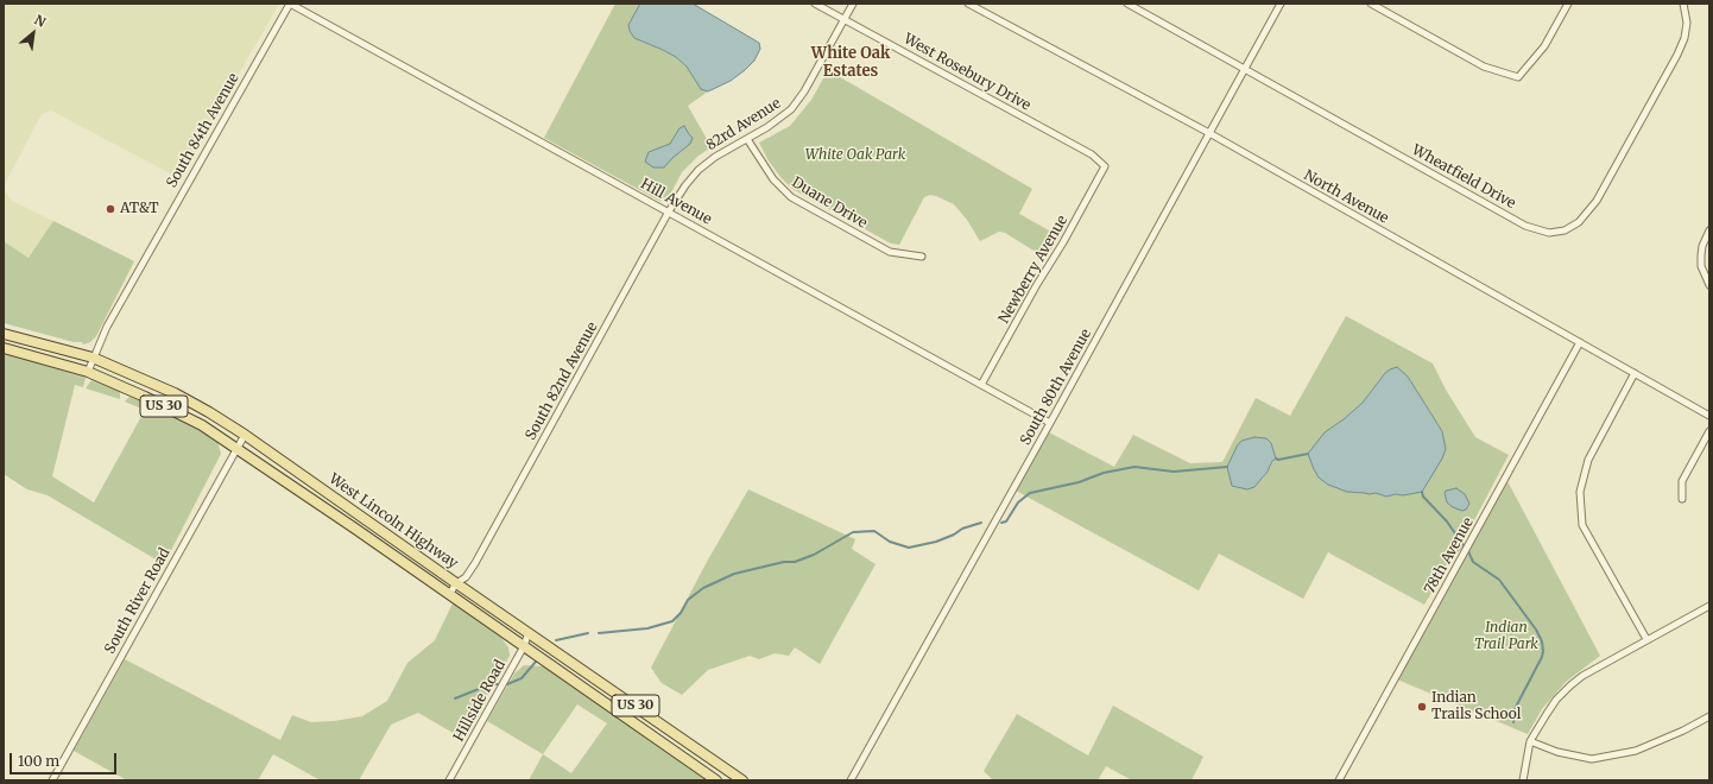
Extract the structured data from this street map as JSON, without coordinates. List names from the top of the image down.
{
  "streets": {
    "main road": ["US 30", "West Lincoln Highway"],
    "street": [
      "West Rosebury Drive",
      "82rd Avenue",
      "South 84th Avenue",
      "Wheatfield Drive",
      "North Avenue",
      "Hill Avenue",
      "Duane Drive",
      "Newberry Avenue",
      "South 82nd Avenue",
      "South 80th Avenue",
      "78th Avenue",
      "South River Road",
      "Hillside Road"
    ]
  },
  "crossings": [
    ["West Rosebury Drive", "82rd Avenue"],
    ["West Rosebury Drive", "Newberry Avenue"],
    ["82rd Avenue", "Hill Avenue"],
    ["82rd Avenue", "Duane Drive"],
    ["82rd Avenue", "South 82nd Avenue"],
    ["South 84th Avenue", "Hill Avenue"],
    ["South 84th Avenue", "West Lincoln Highway"],
    ["Wheatfield Drive", "South 80th Avenue"],
    ["North Avenue", "South 80th Avenue"],
    ["North Avenue", "78th Avenue"],
    ["Hill Avenue", "Newberry Avenue"],
    ["Hill Avenue", "South 82nd Avenue"],
    ["Hill Avenue", "South 80th Avenue"],
    ["South 82nd Avenue", "West Lincoln Highway"],
    ["West Lincoln Highway", "South River Road"],
    ["West Lincoln Highway", "Hillside Road"]
  ],
  "districts": ["White Oak Estates"],
  "parks": ["White Oak Park", "Indian Trail Park"],
  "places": ["AT&T", "Indian Trails School"],
  "scale_bar": "100 m",
  "north": "top right"
}
